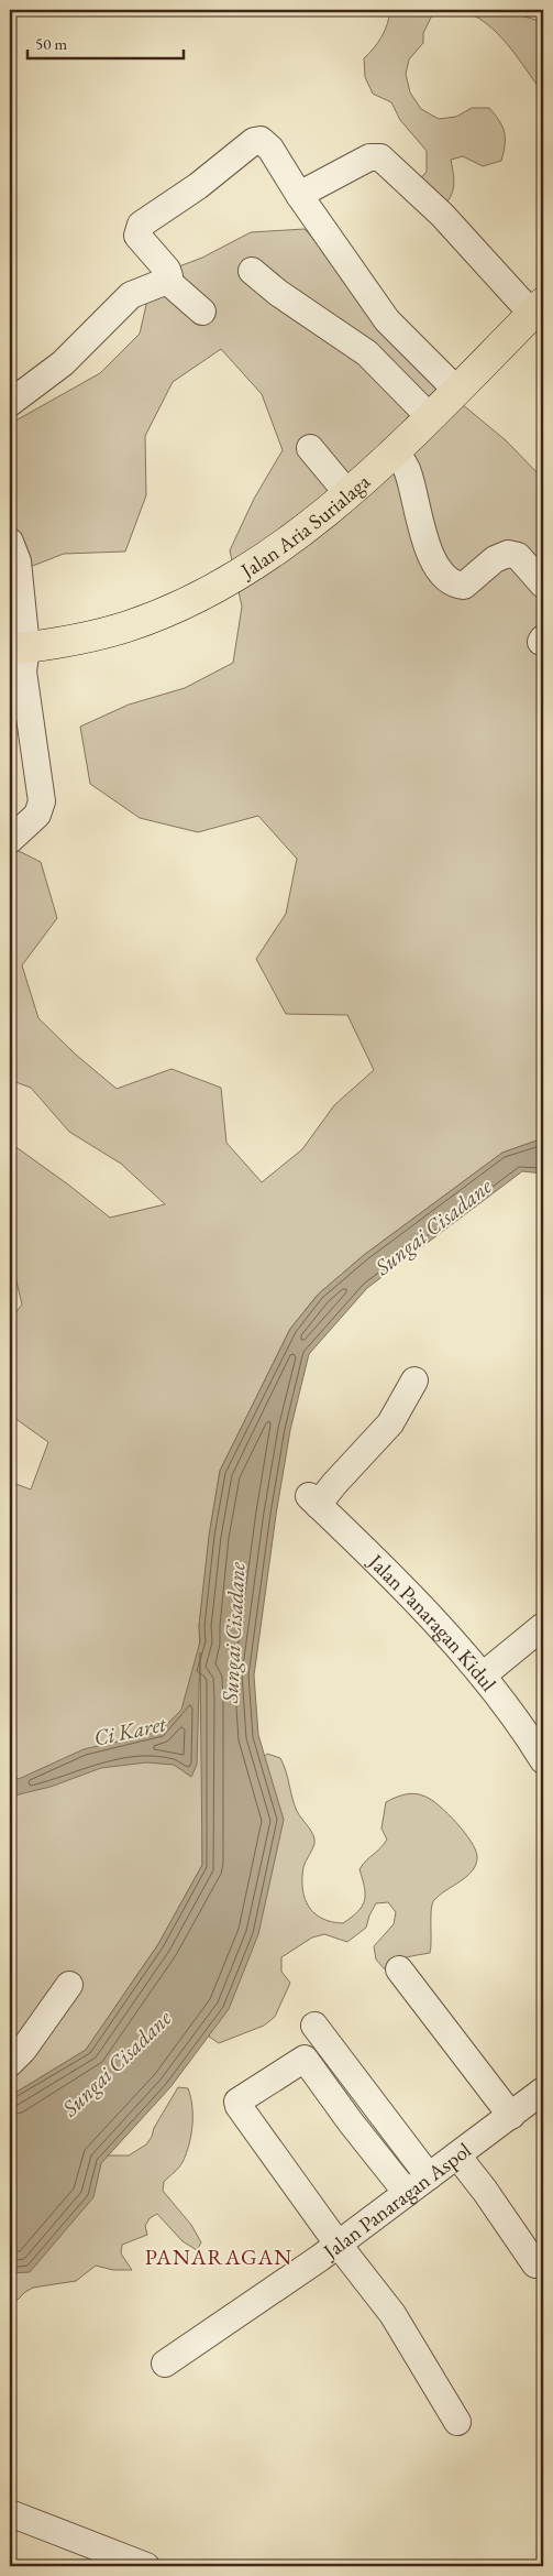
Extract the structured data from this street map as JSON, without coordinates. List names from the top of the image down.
{
  "streets": {
    "main road": ["Jalan Aria Surialaga"],
    "street": ["Jalan Panaragan Kidul", "Jalan Panaragan Aspol"]
  },
  "districts": ["PANARAGAN"],
  "water": ["Sungai Cisadane", "Ci Karet"],
  "scale_bar": "50 m"
}
